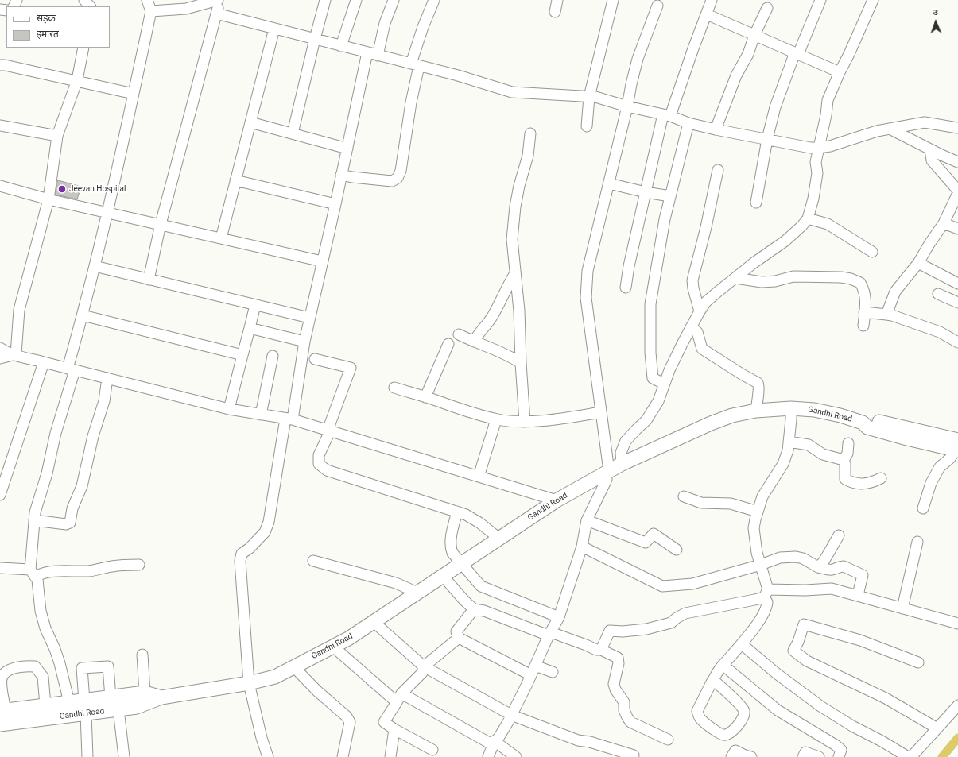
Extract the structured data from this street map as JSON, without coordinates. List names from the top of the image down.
{
  "streets": {
    "main road": ["Gandhi Road"]
  },
  "places": ["Jeevan Hospital"],
  "legend": ["सड़क", "इमारत"],
  "north": "top"
}
